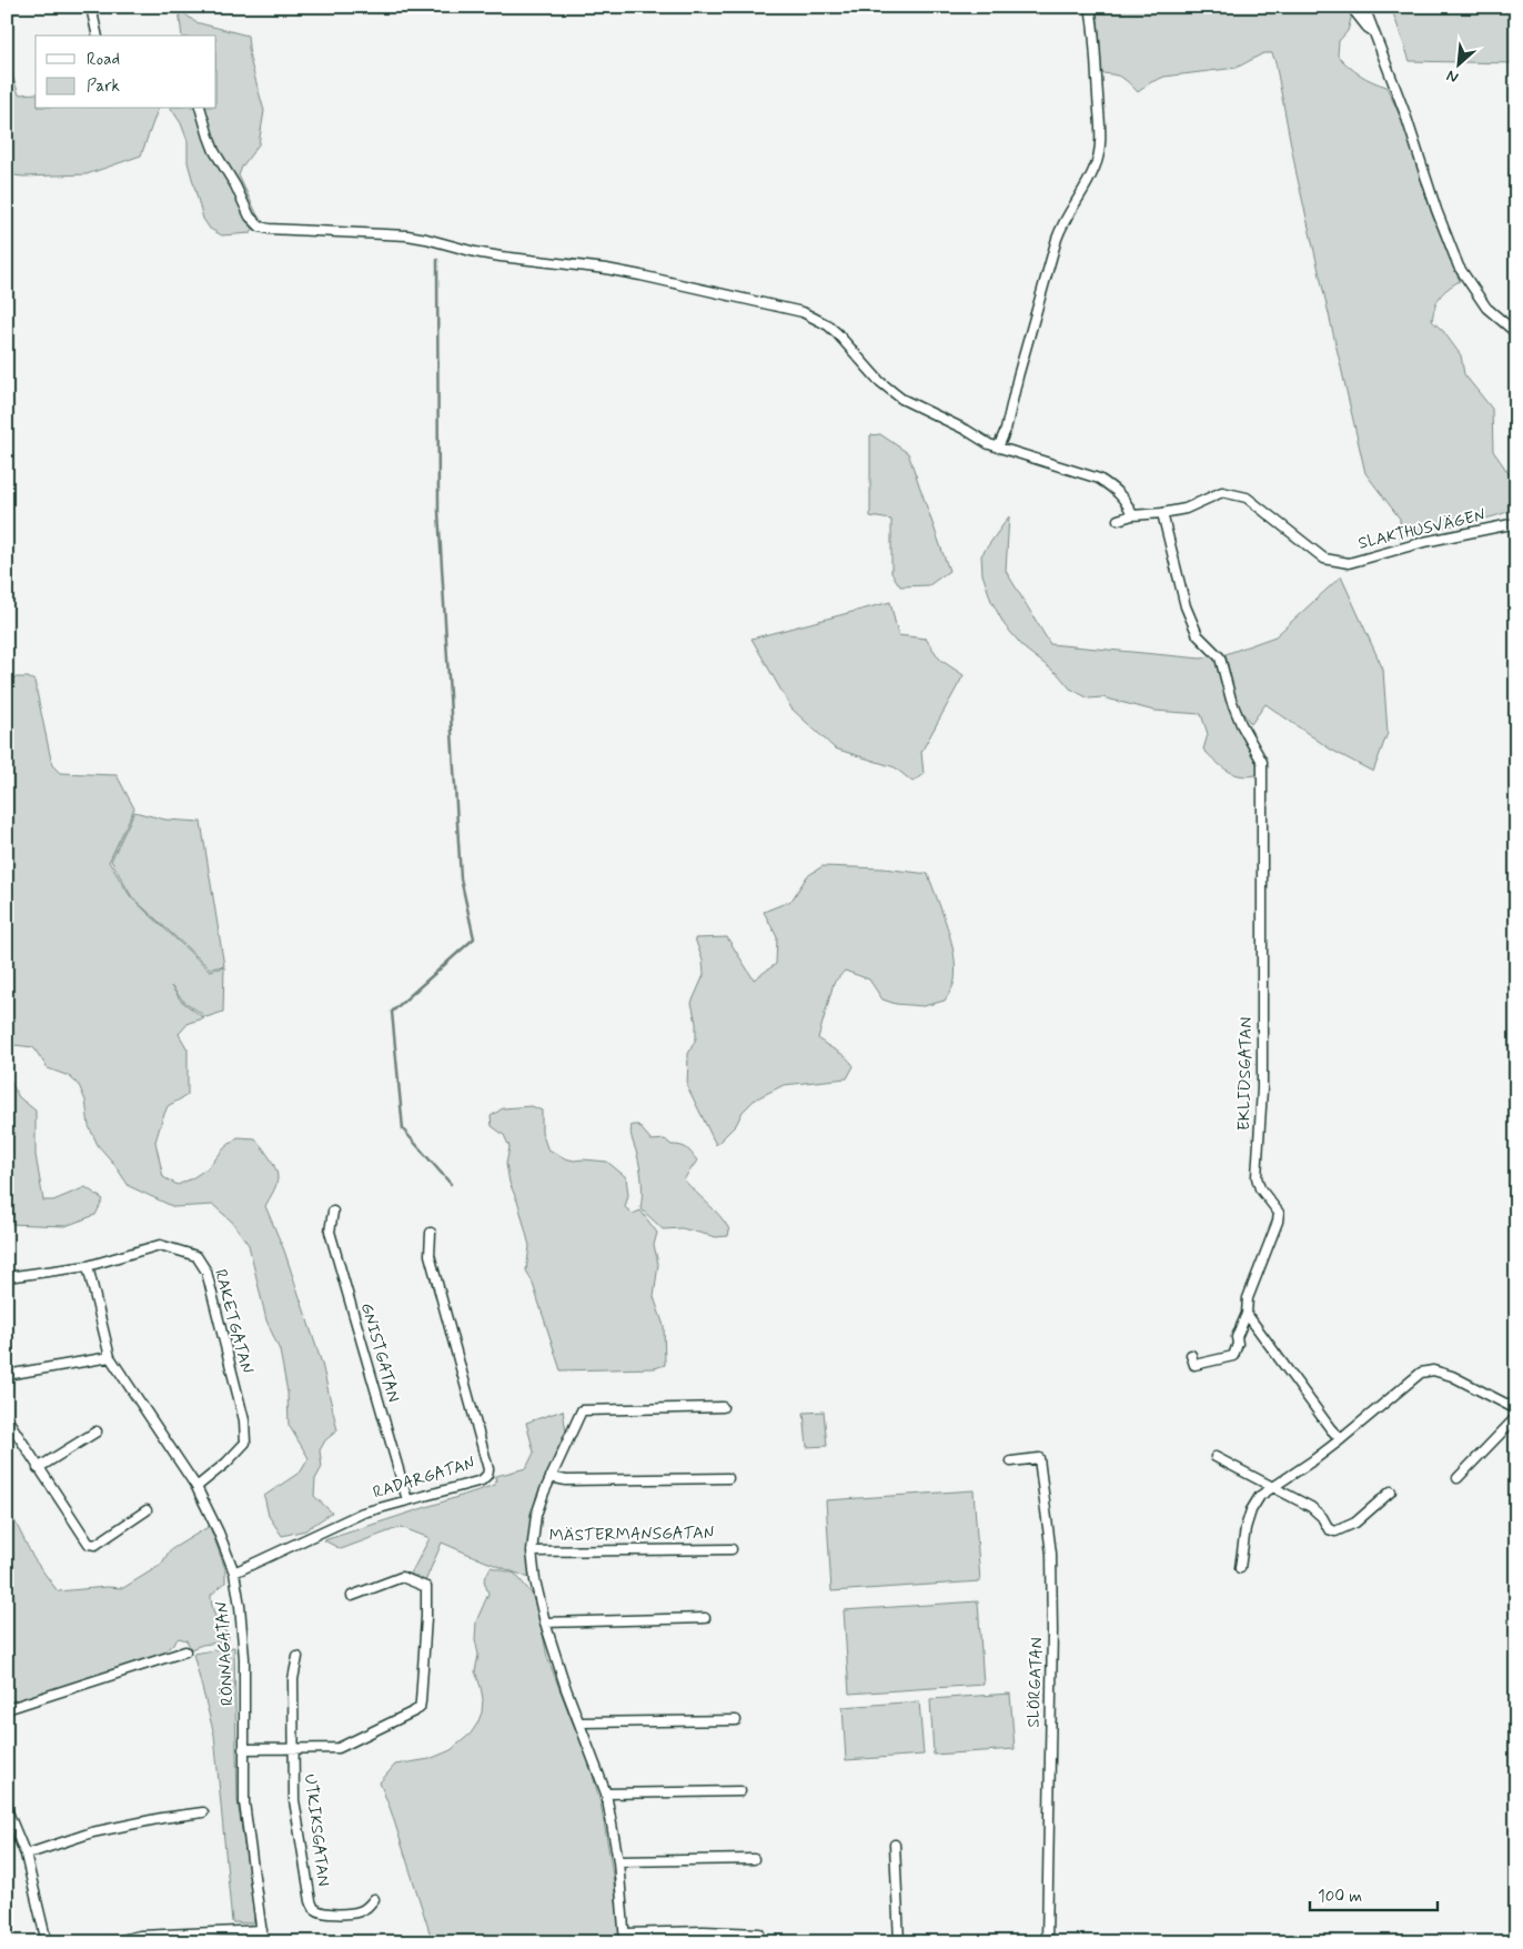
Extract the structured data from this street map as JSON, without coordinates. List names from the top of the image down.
{
  "streets": {
    "street": [
      "SLAKTHUSVÄGEN",
      "EKLIDSGATAN",
      "RAKETGATAN",
      "GNISTGATAN",
      "RADARGATAN",
      "MÄSTERMANSGATAN",
      "RÖNNAGATAN",
      "SLÖRGATAN",
      "UTKIKSGATAN"
    ]
  },
  "crossings": [
    ["SLAKTHUSVÄGEN", "EKLIDSGATAN"],
    ["RAKETGATAN", "RÖNNAGATAN"],
    ["GNISTGATAN", "RADARGATAN"],
    ["RADARGATAN", "RÖNNAGATAN"]
  ],
  "legend": ["Road", "Park"],
  "scale_bar": "100 m",
  "north": "bottom left"
}
